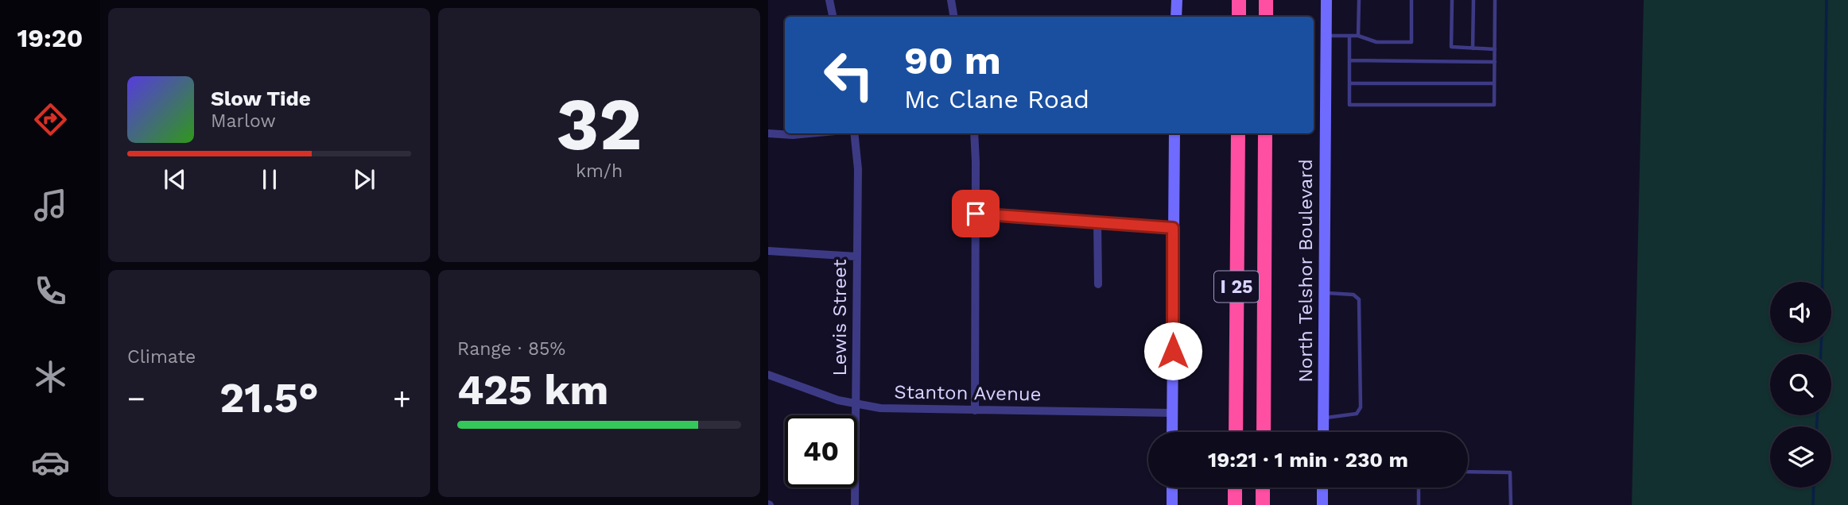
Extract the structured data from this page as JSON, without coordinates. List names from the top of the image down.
{
  "streets": {
    "highway": ["I 25"],
    "main road": ["North Telshor Boulevard"],
    "street": ["Lewis Street", "Stanton Avenue"]
  },
  "crossings": [
    ["Lewis Street", "Stanton Avenue"]
  ],
  "page": {
    "tabs": "19:20",
    "tile": [
      ["32", "km/h"],
      "Climate",
      ["Range · 85%", "425 km"]
    ],
    "turn": ["90 m", "Mc Clane Road"],
    "song": ["Slow Tide", "Marlow"],
    "heat": ["−", "21.5°", "+"],
    "limit": "40",
    "trip": "19:21 · 1 min · 230 m"
  }
}
